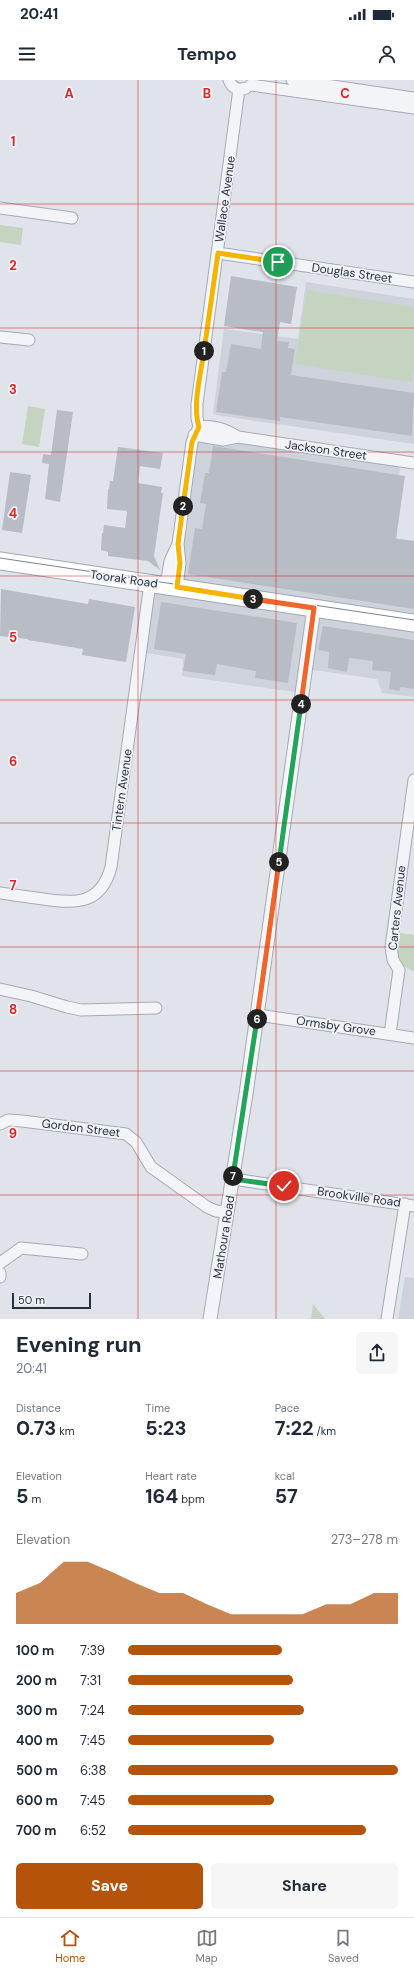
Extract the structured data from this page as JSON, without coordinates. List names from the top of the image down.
{
  "streets": {
    "main road": ["Toorak Road"],
    "street": [
      "Wallace Avenue",
      "Douglas Street",
      "Jackson Street",
      "Tintern Avenue",
      "Carters Avenue",
      "Ormsby Grove",
      "Gordon Street",
      "Brookville Road",
      "Mathoura Road"
    ]
  },
  "crossings": [
    ["Wallace Avenue", "Douglas Street"],
    ["Wallace Avenue", "Jackson Street"],
    ["Wallace Avenue", "Toorak Road"],
    ["Wallace Avenue", "Tintern Avenue"],
    ["Toorak Road", "Tintern Avenue"],
    ["Toorak Road", "Mathoura Road"],
    ["Carters Avenue", "Ormsby Grove"],
    ["Ormsby Grove", "Mathoura Road"],
    ["Gordon Street", "Mathoura Road"],
    ["Brookville Road", "Mathoura Road"]
  ],
  "scale_bar": "50 m",
  "page": {
    "status": "20:41",
    "header": "Tempo",
    "pins": [
      "1",
      "2",
      "3",
      "4",
      "5",
      "6",
      "7"
    ],
    "scale": "50 m",
    "heading": ["Evening run", "20:41"],
    "stats": [
      ["Distance", "0.73 km"],
      ["Time", "5:23"],
      ["Pace", "7:22 /km"],
      ["Elevation", "5 m"],
      ["Heart rate", "164 bpm"],
      ["kcal", "57"]
    ],
    "chart": ["Elevation", "273–278 m"],
    "list": [
      {
        "name": "100 m",
        "note": "7:39"
      },
      {
        "name": "200 m",
        "note": "7:31"
      },
      {
        "name": "300 m",
        "note": "7:24"
      },
      {
        "name": "400 m",
        "note": "7:45"
      },
      {
        "name": "500 m",
        "note": "6:38"
      },
      {
        "name": "600 m",
        "note": "7:45"
      },
      {
        "name": "700 m",
        "note": "6:52"
      }
    ],
    "buttons": ["Save", "Share"],
    "tabs": ["Home", "Map", "Saved"]
  },
  "grid": {
    "columns": ["A", "B", "C"],
    "rows": [
      "1",
      "2",
      "3",
      "4",
      "5",
      "6",
      "7",
      "8",
      "9"
    ]
  }
}
